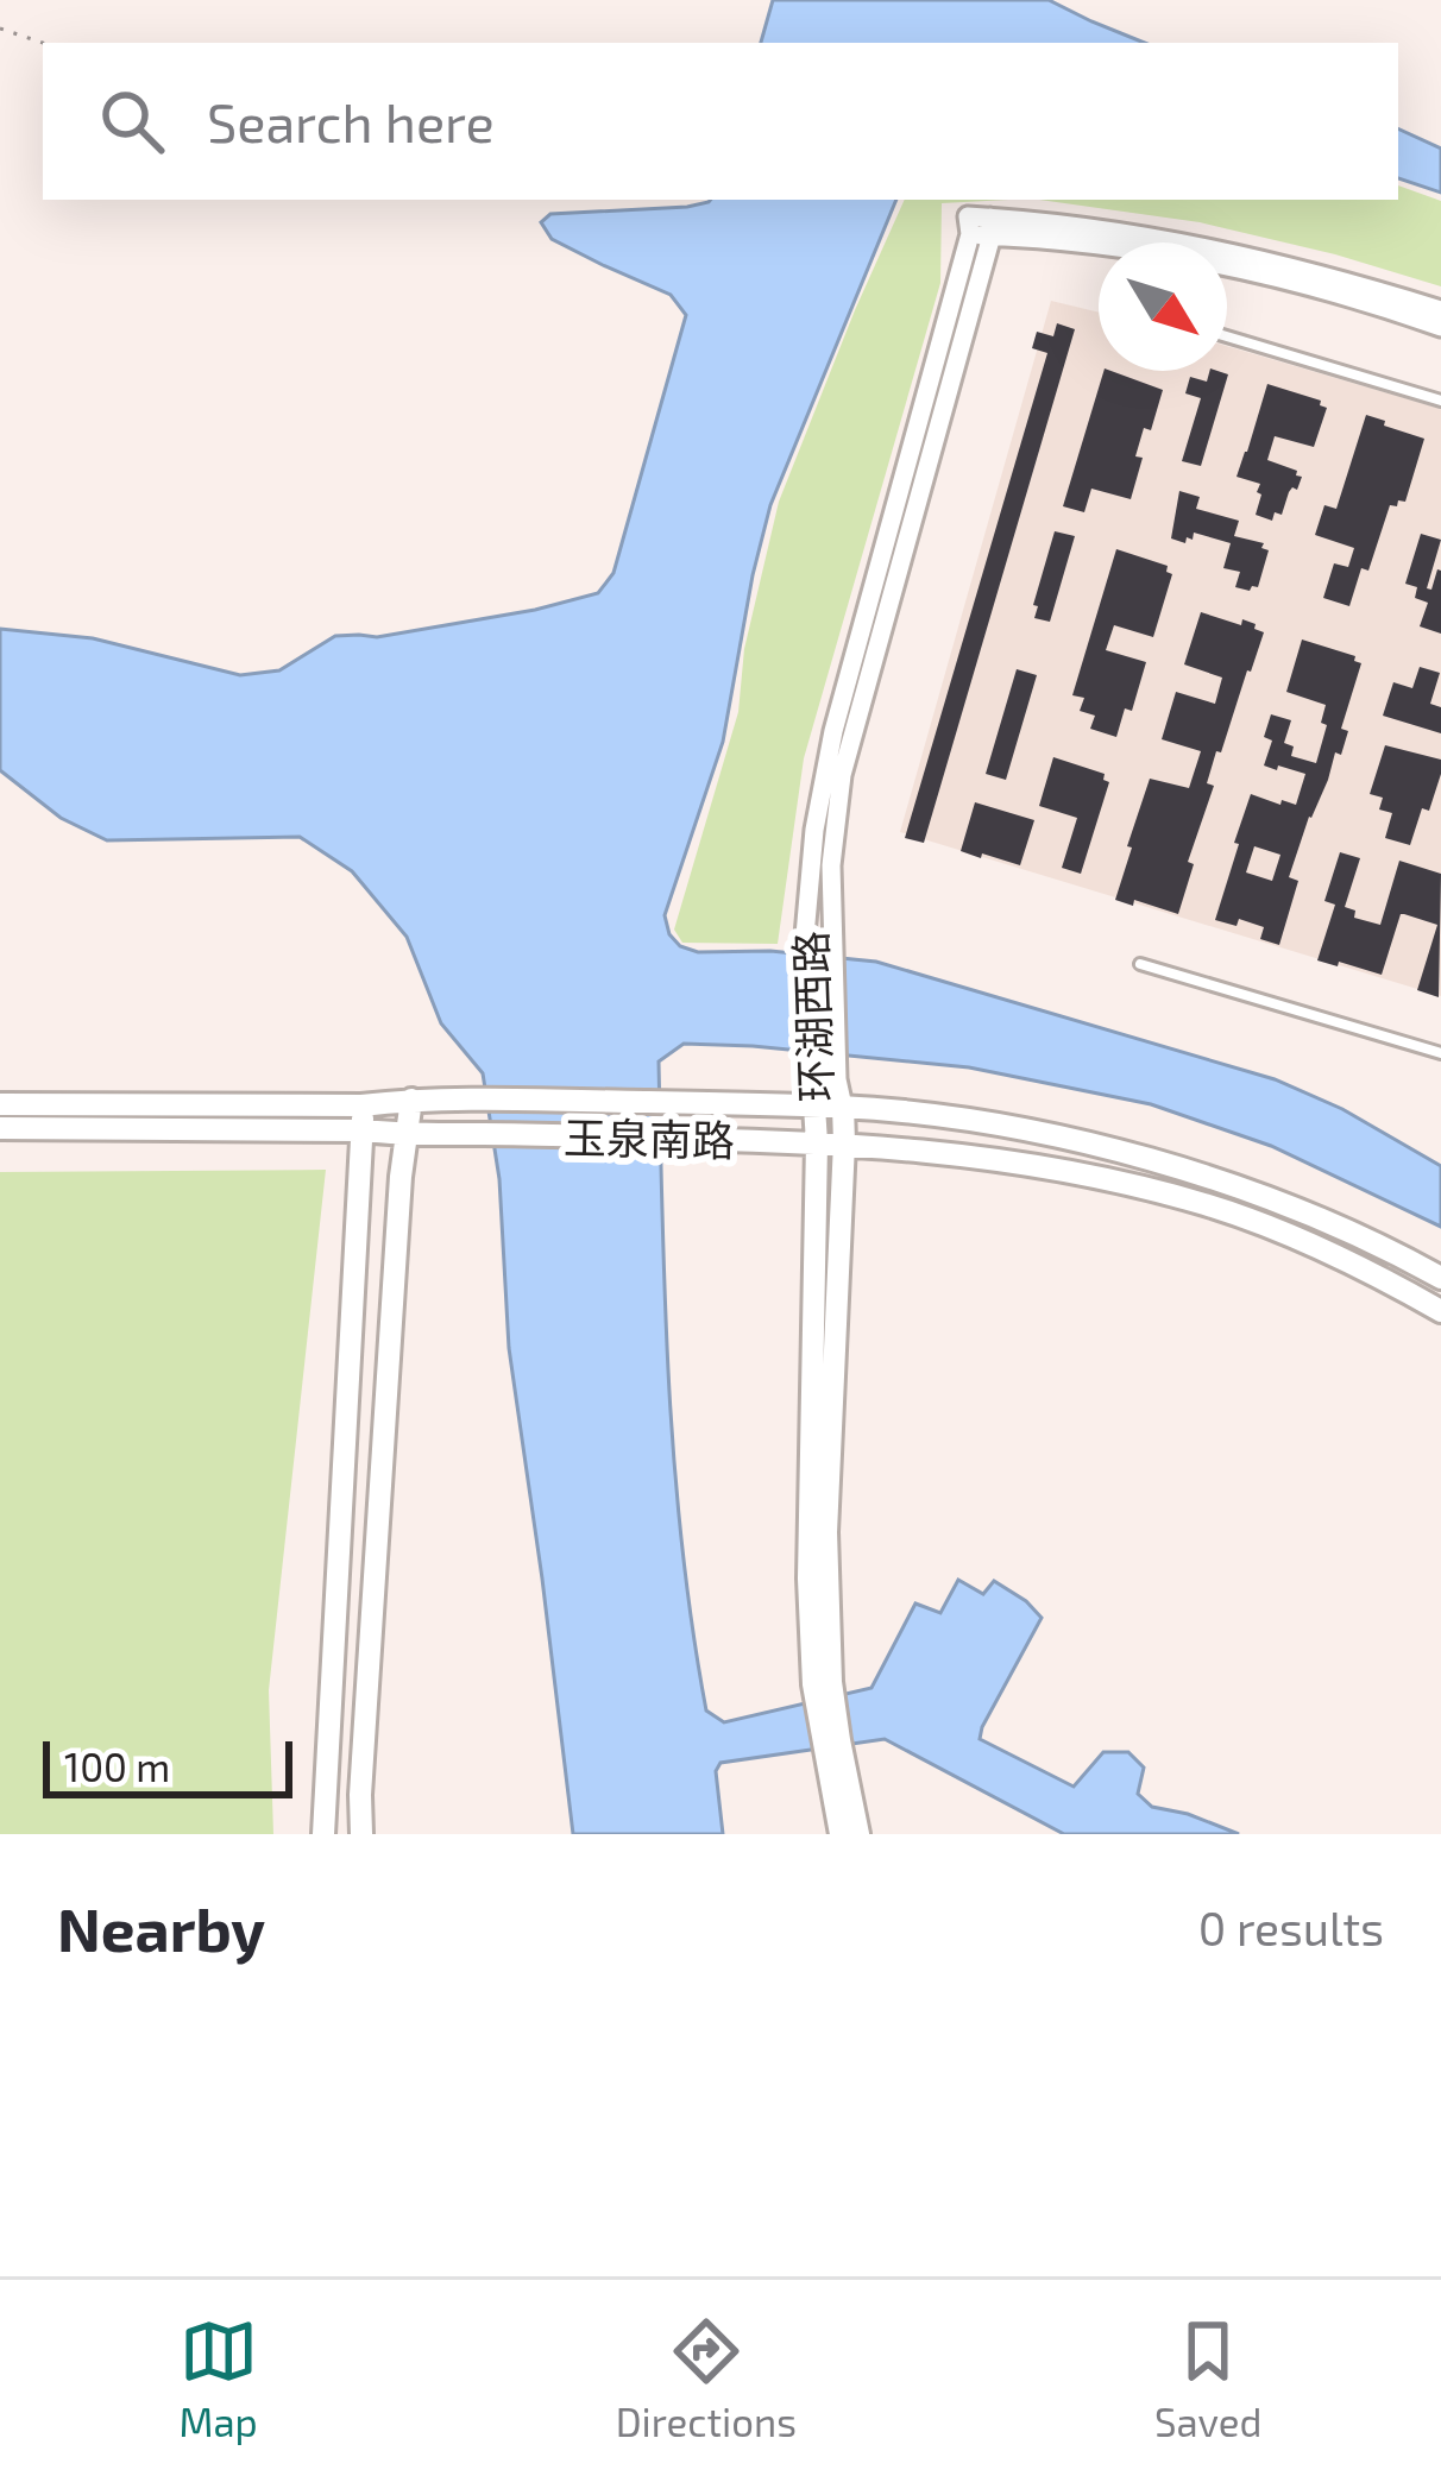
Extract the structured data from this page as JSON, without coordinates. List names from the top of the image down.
{
  "streets": {
    "street": ["环湖西路", "玉泉南路"]
  },
  "crossings": [
    ["环湖西路", "玉泉南路"]
  ],
  "scale_bar": "100 m",
  "north": "bottom right",
  "page": {
    "search": "Search here",
    "scale": "100 m",
    "heading": ["Nearby", "0 results"],
    "nav": ["Map", "Directions", "Saved"]
  }
}
